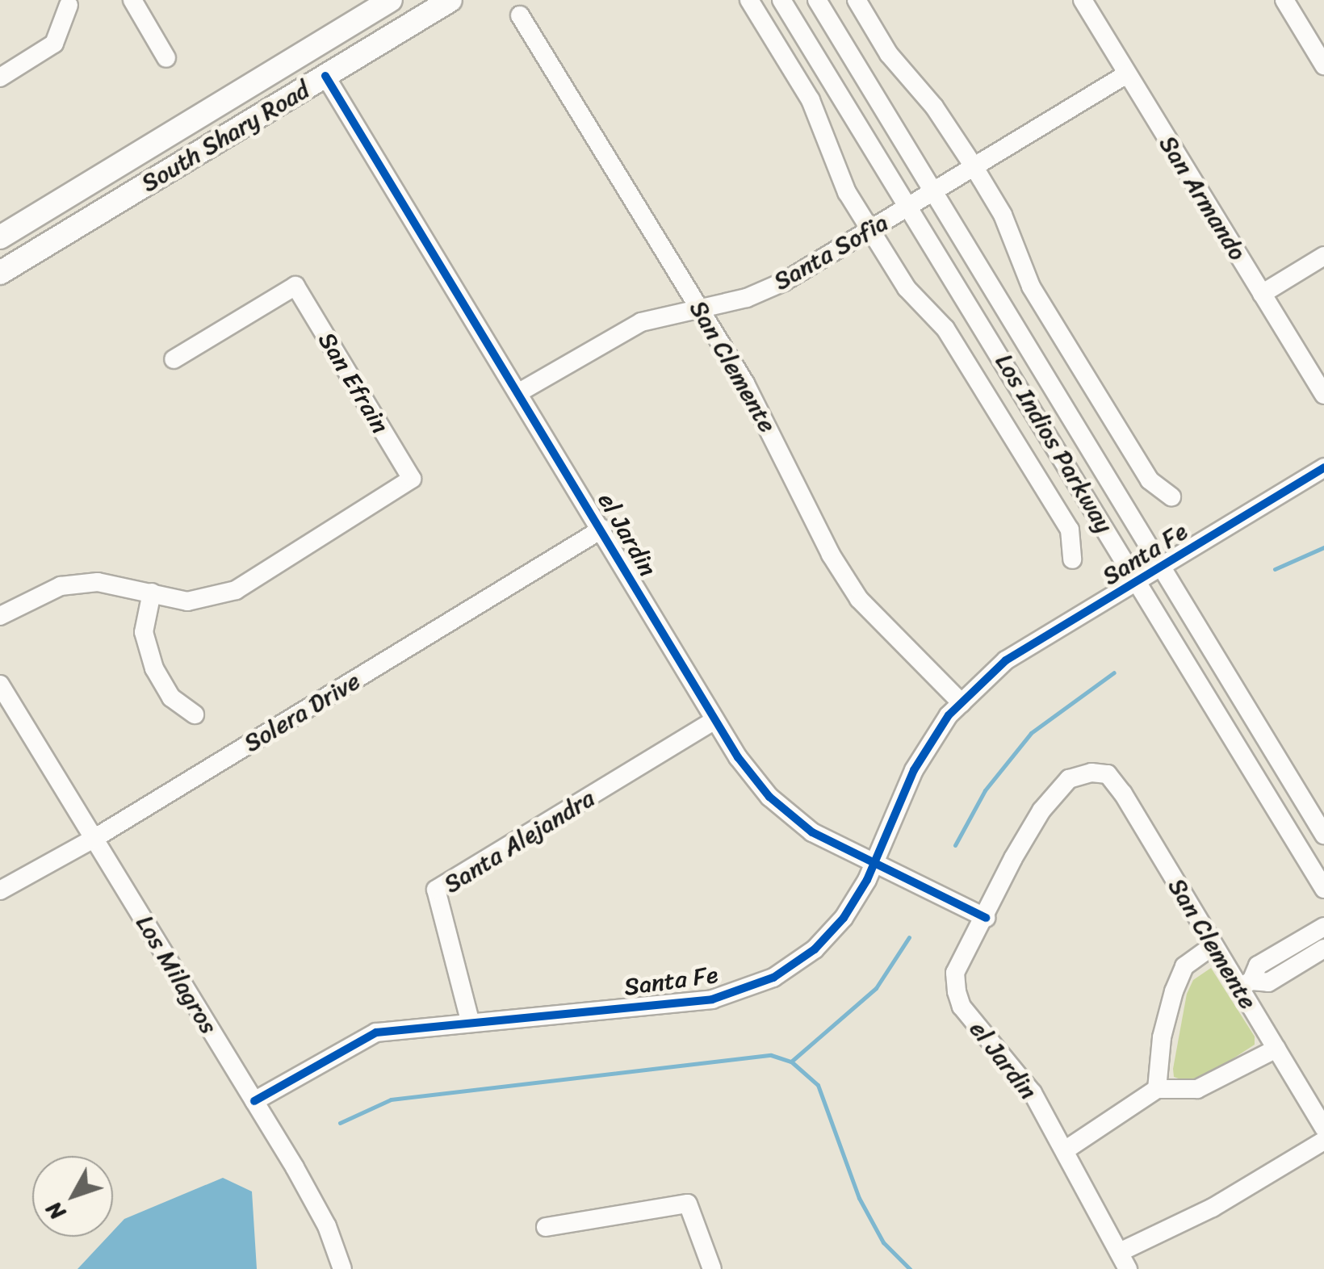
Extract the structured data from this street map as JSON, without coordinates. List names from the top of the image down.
{
  "streets": {
    "main road": ["South Shary Road"],
    "street": [
      "San Armando",
      "Santa Sofia",
      "San Clemente",
      "San Efrain",
      "Los Indios Parkway",
      "el Jardin",
      "Santa Fe",
      "Solera Drive",
      "Santa Alejandra",
      "Los Milagros"
    ]
  },
  "crossings": [
    ["South Shary Road", "el Jardin"],
    ["San Armando", "Santa Sofia"],
    ["Santa Sofia", "San Clemente"],
    ["Santa Sofia", "Los Indios Parkway"],
    ["Santa Sofia", "el Jardin"],
    ["San Clemente", "el Jardin"],
    ["San Clemente", "Santa Fe"],
    ["Los Indios Parkway", "Santa Fe"],
    ["el Jardin", "Santa Fe"],
    ["el Jardin", "Solera Drive"],
    ["el Jardin", "Santa Alejandra"],
    ["Santa Fe", "Santa Alejandra"],
    ["Santa Fe", "Los Milagros"],
    ["Solera Drive", "Los Milagros"]
  ],
  "north": "bottom left"
}
